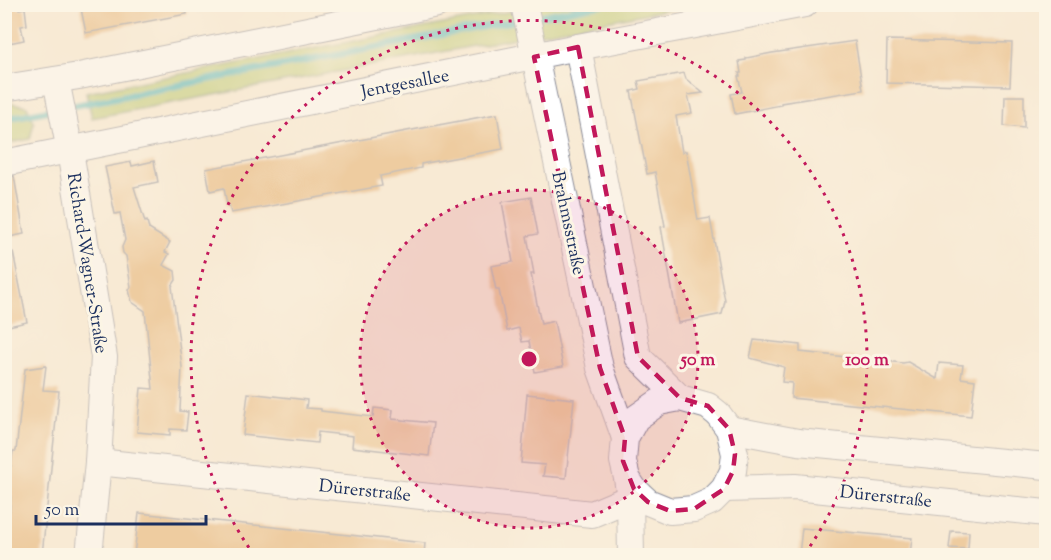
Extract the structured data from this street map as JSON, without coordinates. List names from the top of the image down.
{
  "streets": {
    "street": [
      "Jentgesallee",
      "Brahmsstraße",
      "Richard-Wagner-Straße",
      "Dürerstraße"
    ]
  },
  "crossings": [
    ["Jentgesallee", "Brahmsstraße"],
    ["Jentgesallee", "Richard-Wagner-Straße"],
    ["Brahmsstraße", "Dürerstraße"],
    ["Richard-Wagner-Straße", "Dürerstraße"]
  ],
  "scale_bar": "50 m",
  "rings": ["50 m", "100 m"]
}
